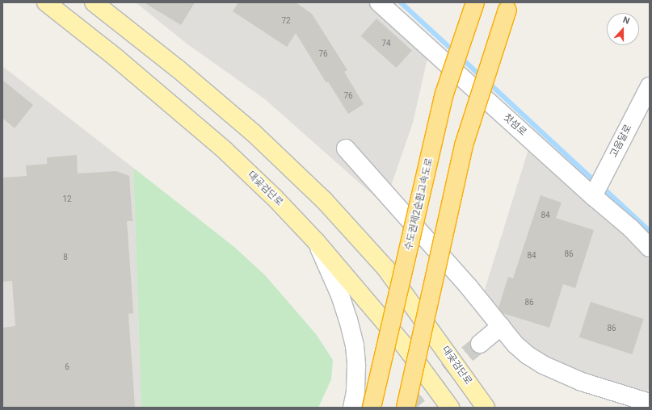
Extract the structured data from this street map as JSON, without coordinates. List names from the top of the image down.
{
  "streets": {
    "highway": ["수도권제2순환고속도로"],
    "main road": ["대곶검단로"],
    "street": ["첫섬로", "고음달로"]
  },
  "crossings": [
    ["첫섬로", "고음달로"]
  ],
  "house_numbers": [
    "72",
    "74",
    "76",
    "76",
    "12",
    "84",
    "86",
    "84",
    "8",
    "86",
    "86",
    "6"
  ],
  "north": "top"
}
